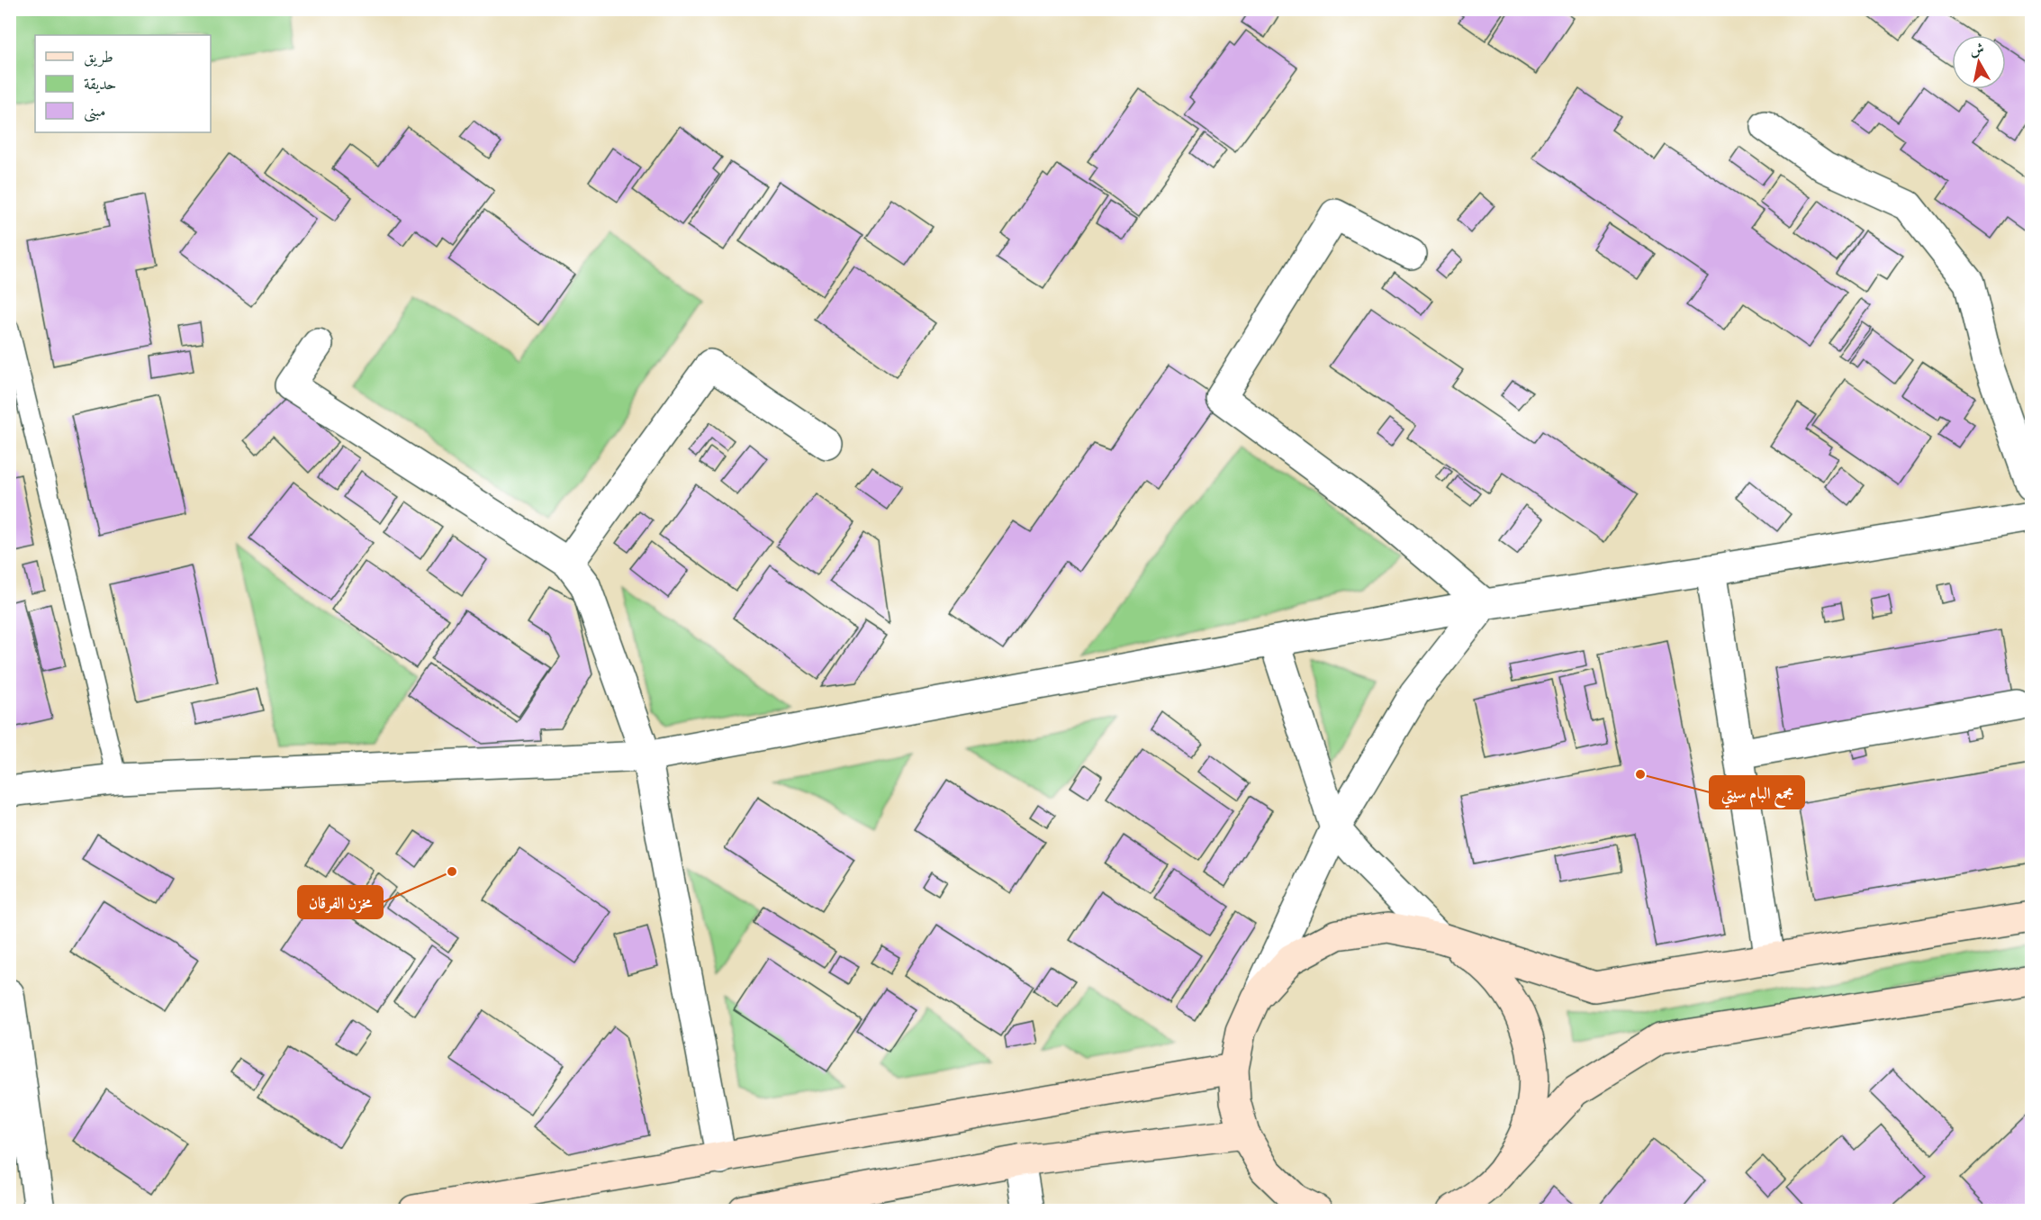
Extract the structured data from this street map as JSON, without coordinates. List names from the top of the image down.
{
  "places": ["مجمع البام سيتي", "مخزن الفرقان"],
  "legend": ["طريق", "حديقة", "مبنى"],
  "north": "top"
}
